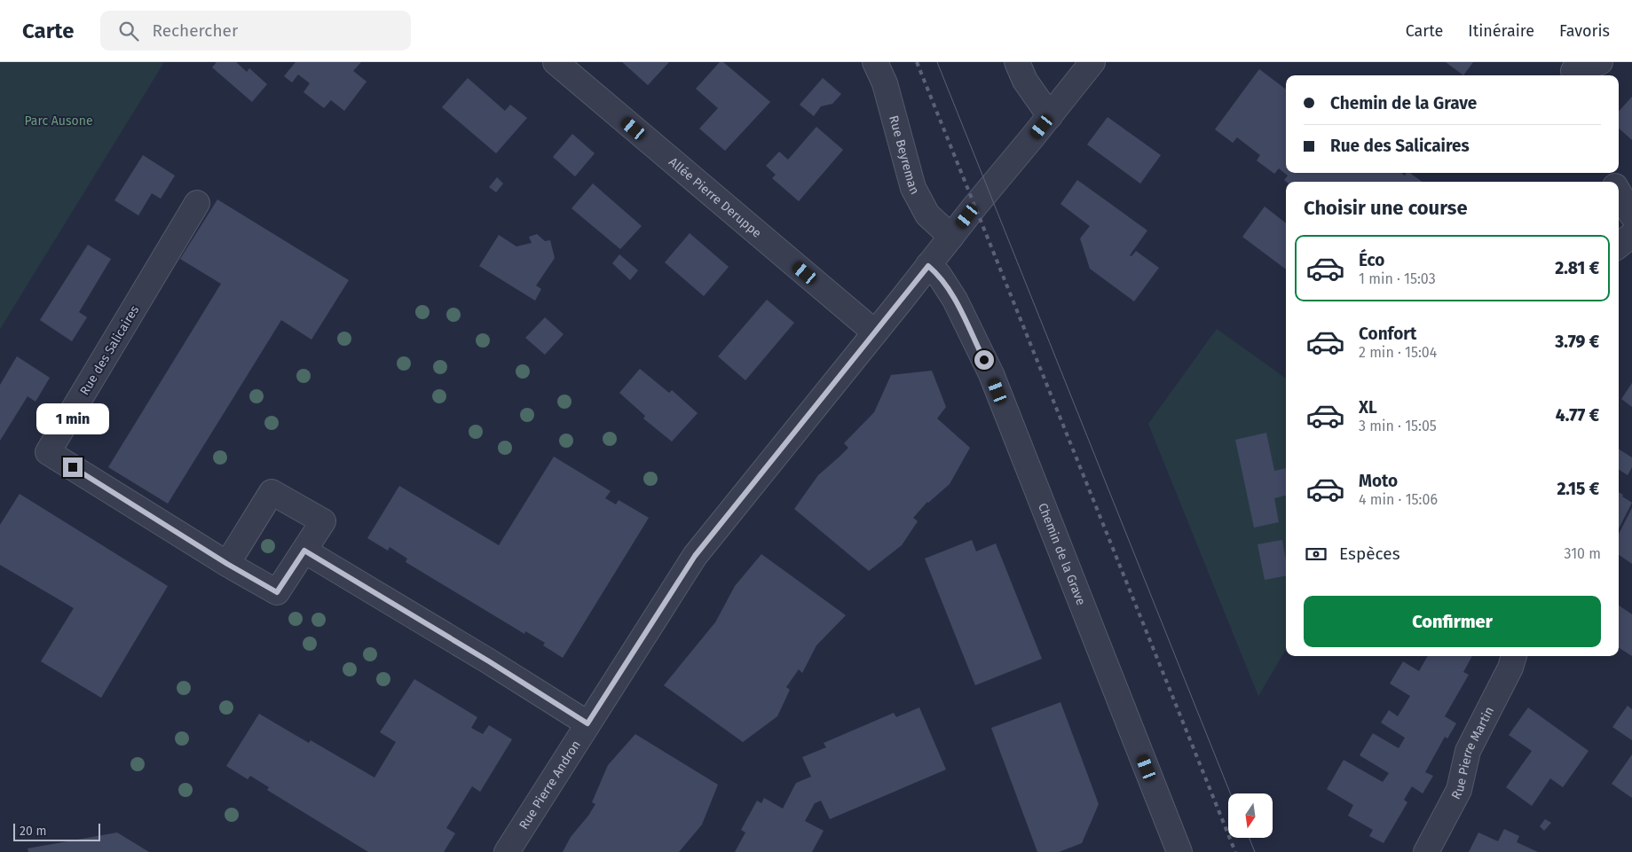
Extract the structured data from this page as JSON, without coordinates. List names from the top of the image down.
{
  "streets": {
    "street": [
      "Rue Beyreman",
      "Allée Pierre Deruppe",
      "Rue des Salicaires",
      "Chemin de la Grave",
      "Rue Pierre Martin",
      "Rue Pierre Andron"
    ]
  },
  "crossings": [
    ["Rue Beyreman", "Rue Pierre Andron"],
    ["Allée Pierre Deruppe", "Rue Pierre Andron"],
    ["Chemin de la Grave", "Rue Pierre Andron"]
  ],
  "parks": ["Parc Ausone"],
  "scale_bar": "20 m",
  "north": "bottom",
  "page": {
    "header": "Carte",
    "search": "Rechercher",
    "nav": ["Carte", "Itinéraire", "Favoris"],
    "banner": ["Chemin de la Grave", "Rue des Salicaires"],
    "heading": "Choisir une course",
    "list": [
      {
        "name": "Éco",
        "note": "1 min · 15:03",
        "value": "2.81 €"
      },
      {
        "name": "Confort",
        "note": "2 min · 15:04",
        "value": "3.79 €"
      },
      {
        "name": "XL",
        "note": "3 min · 15:05",
        "value": "4.77 €"
      },
      {
        "name": "Moto",
        "note": "4 min · 15:06",
        "value": "2.15 €"
      }
    ],
    "bubble": "1 min",
    "pay": ["Espèces", "310 m"],
    "buttons": "Confirmer",
    "scale": "20 m"
  }
}
